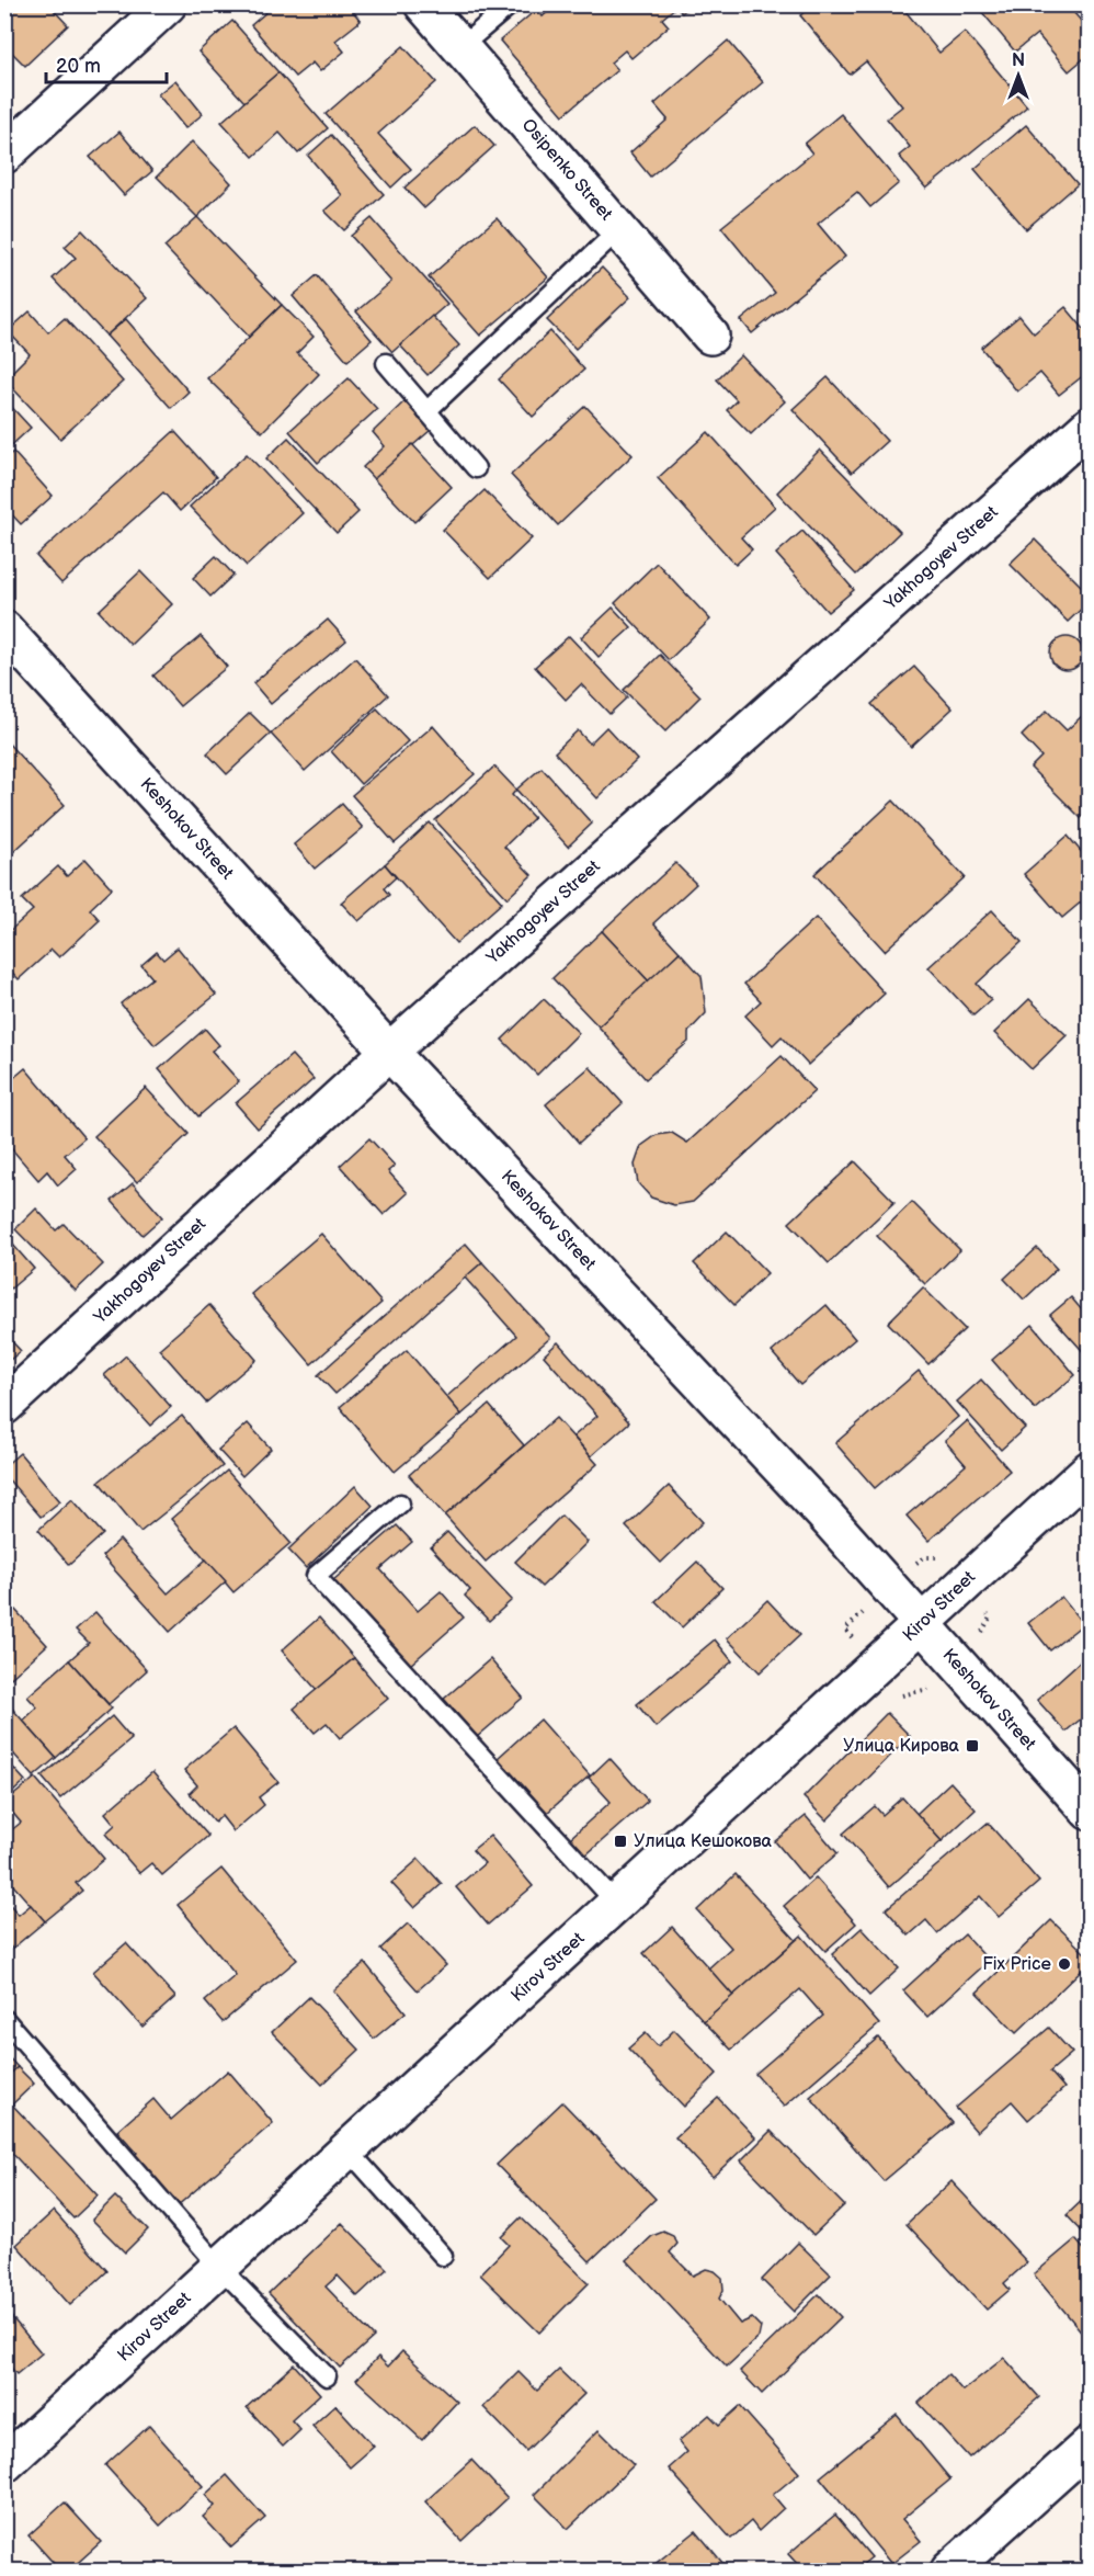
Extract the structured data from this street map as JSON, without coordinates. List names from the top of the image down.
{
  "streets": {
    "street": [
      "Osipenko Street",
      "Yakhogoyev Street",
      "Keshokov Street",
      "Kirov Street"
    ]
  },
  "crossings": [
    ["Yakhogoyev Street", "Keshokov Street"],
    ["Keshokov Street", "Kirov Street"]
  ],
  "places": {
    "transit": ["Улица Кирова", "Улица Кешокова"],
    "other": ["Fix Price"]
  },
  "scale_bar": "20 m",
  "north": "top"
}
